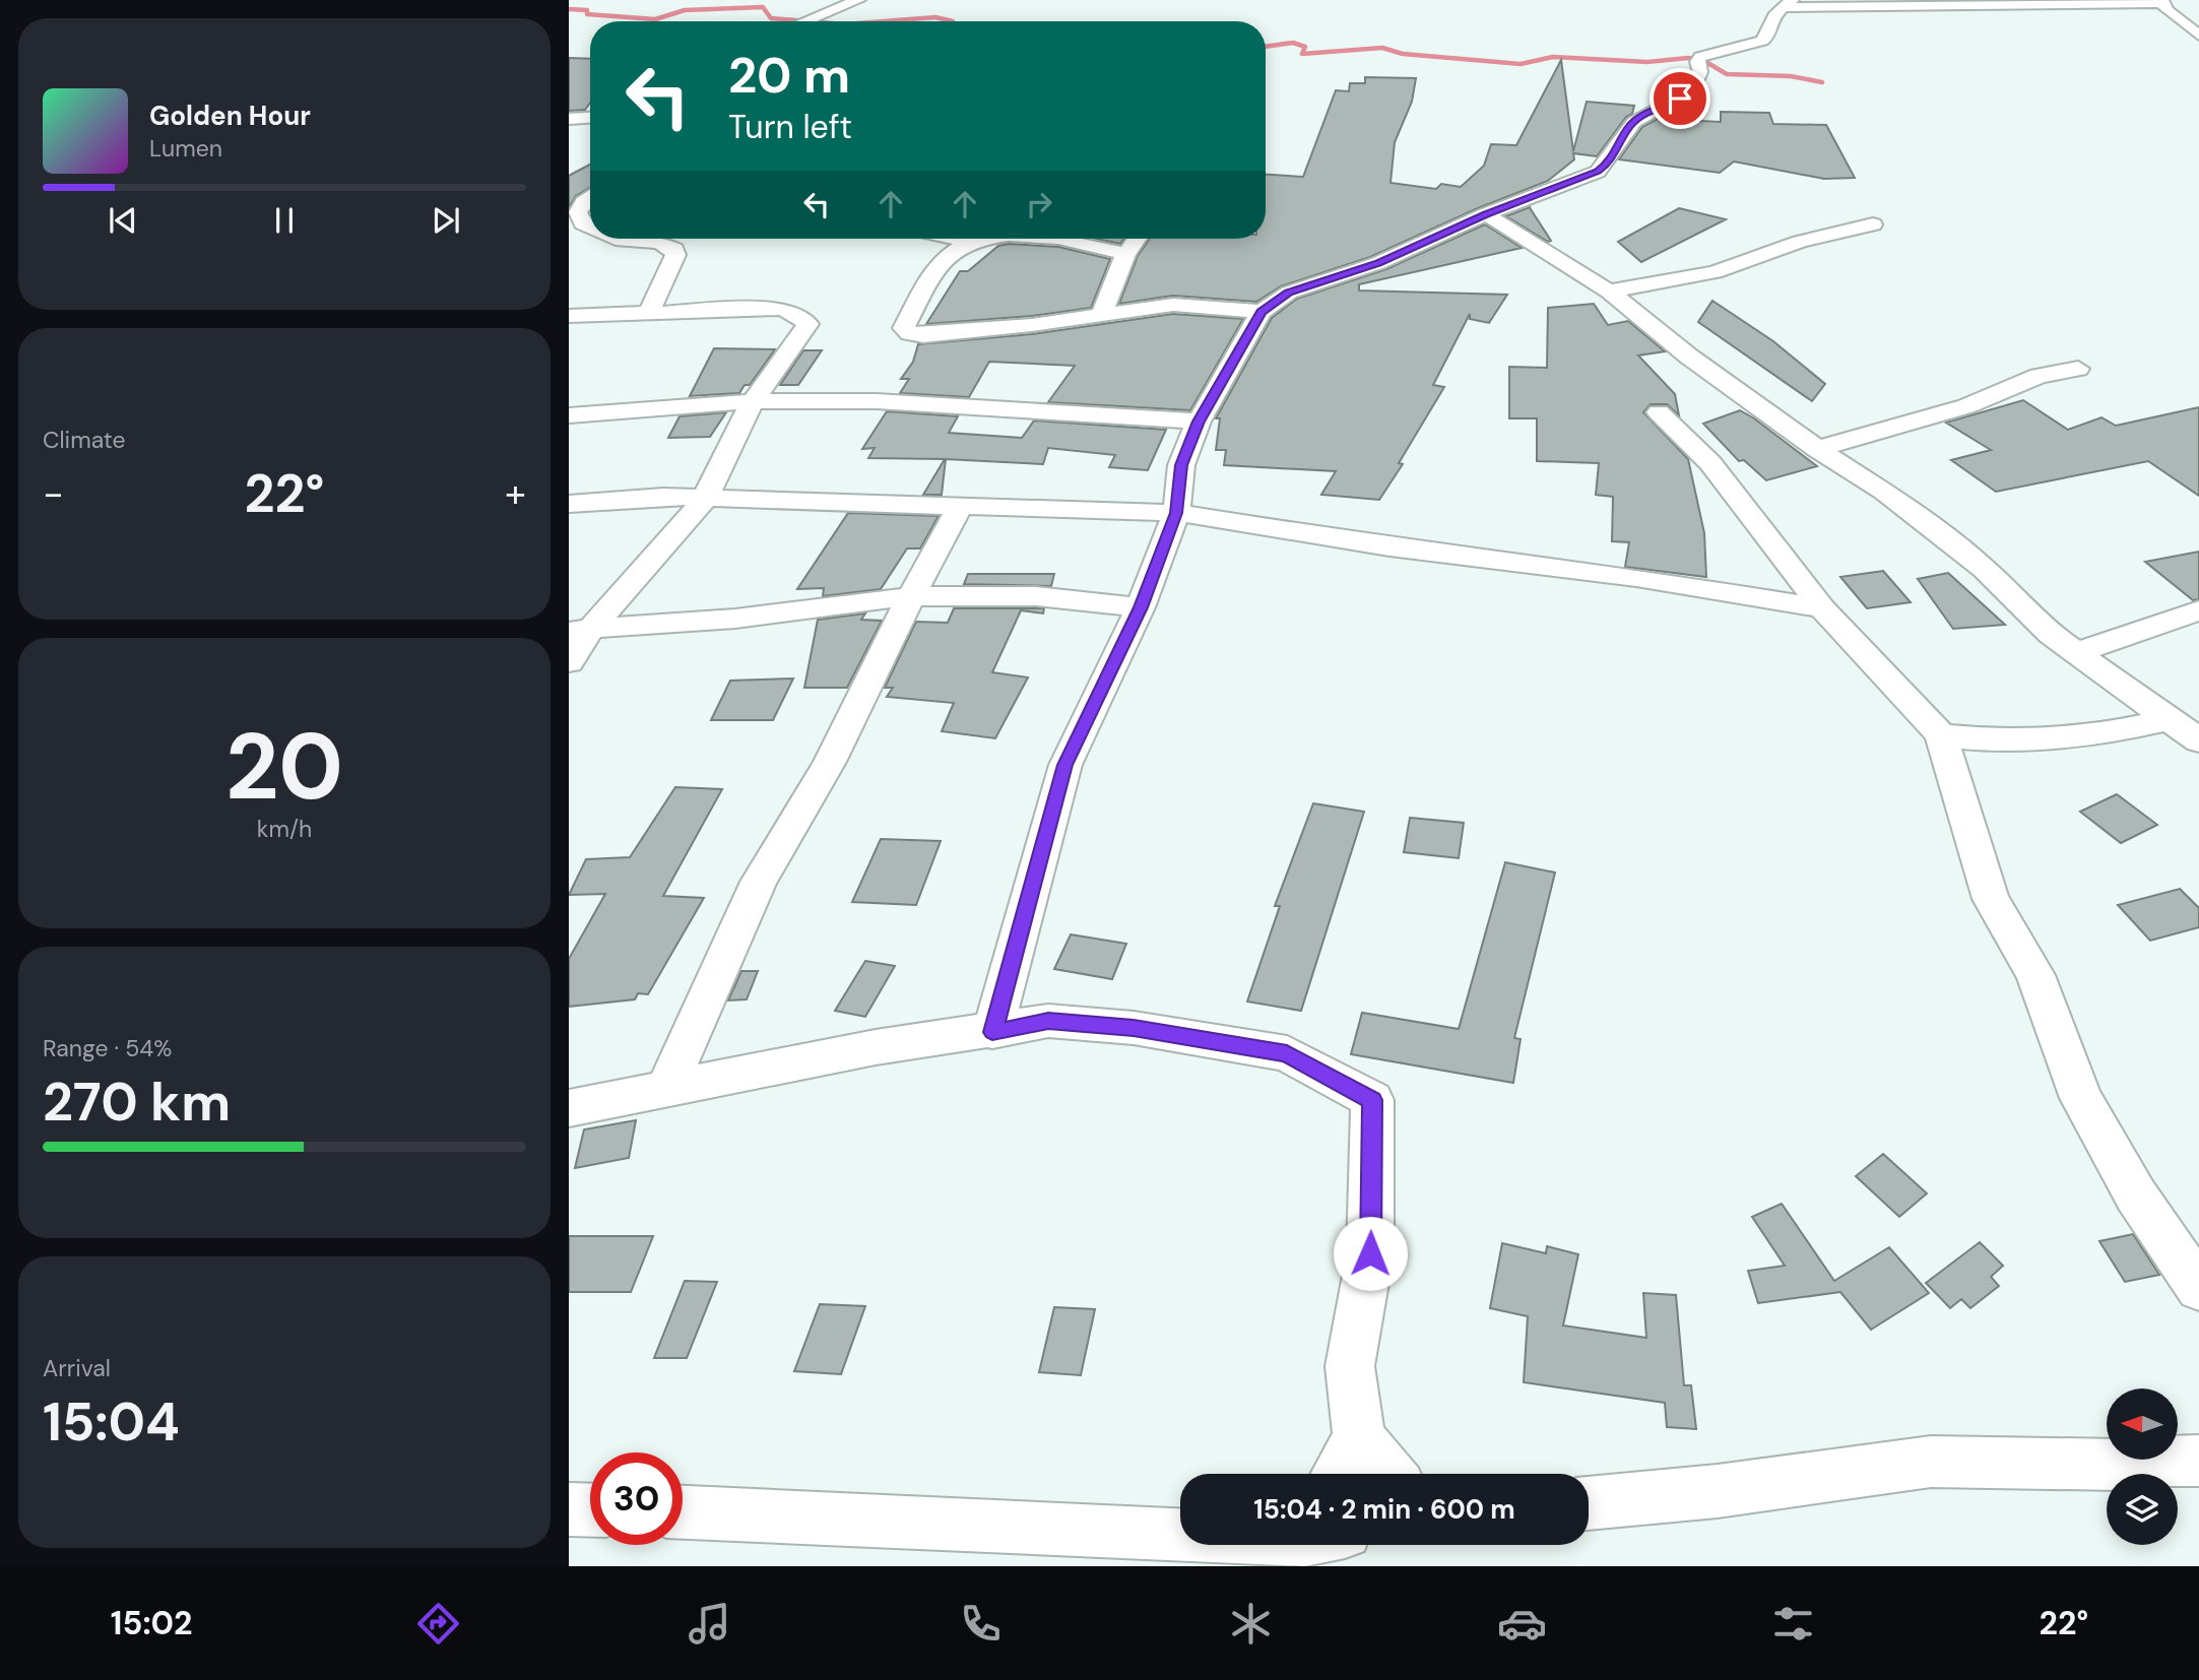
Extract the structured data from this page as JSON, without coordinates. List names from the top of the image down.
{
  "north": "left",
  "page": {
    "turn": ["20 m", "Turn left"],
    "song": ["Golden Hour", "Lumen"],
    "tile": [
      "Climate",
      ["20", "km/h"],
      ["Range · 54%", "270 km"],
      ["Arrival", "15:04"]
    ],
    "heat": ["−", "22°", "+"],
    "limit": "30",
    "trip": "15:04 · 2 min · 600 m",
    "tabs": ["15:02", "22°"]
  }
}
